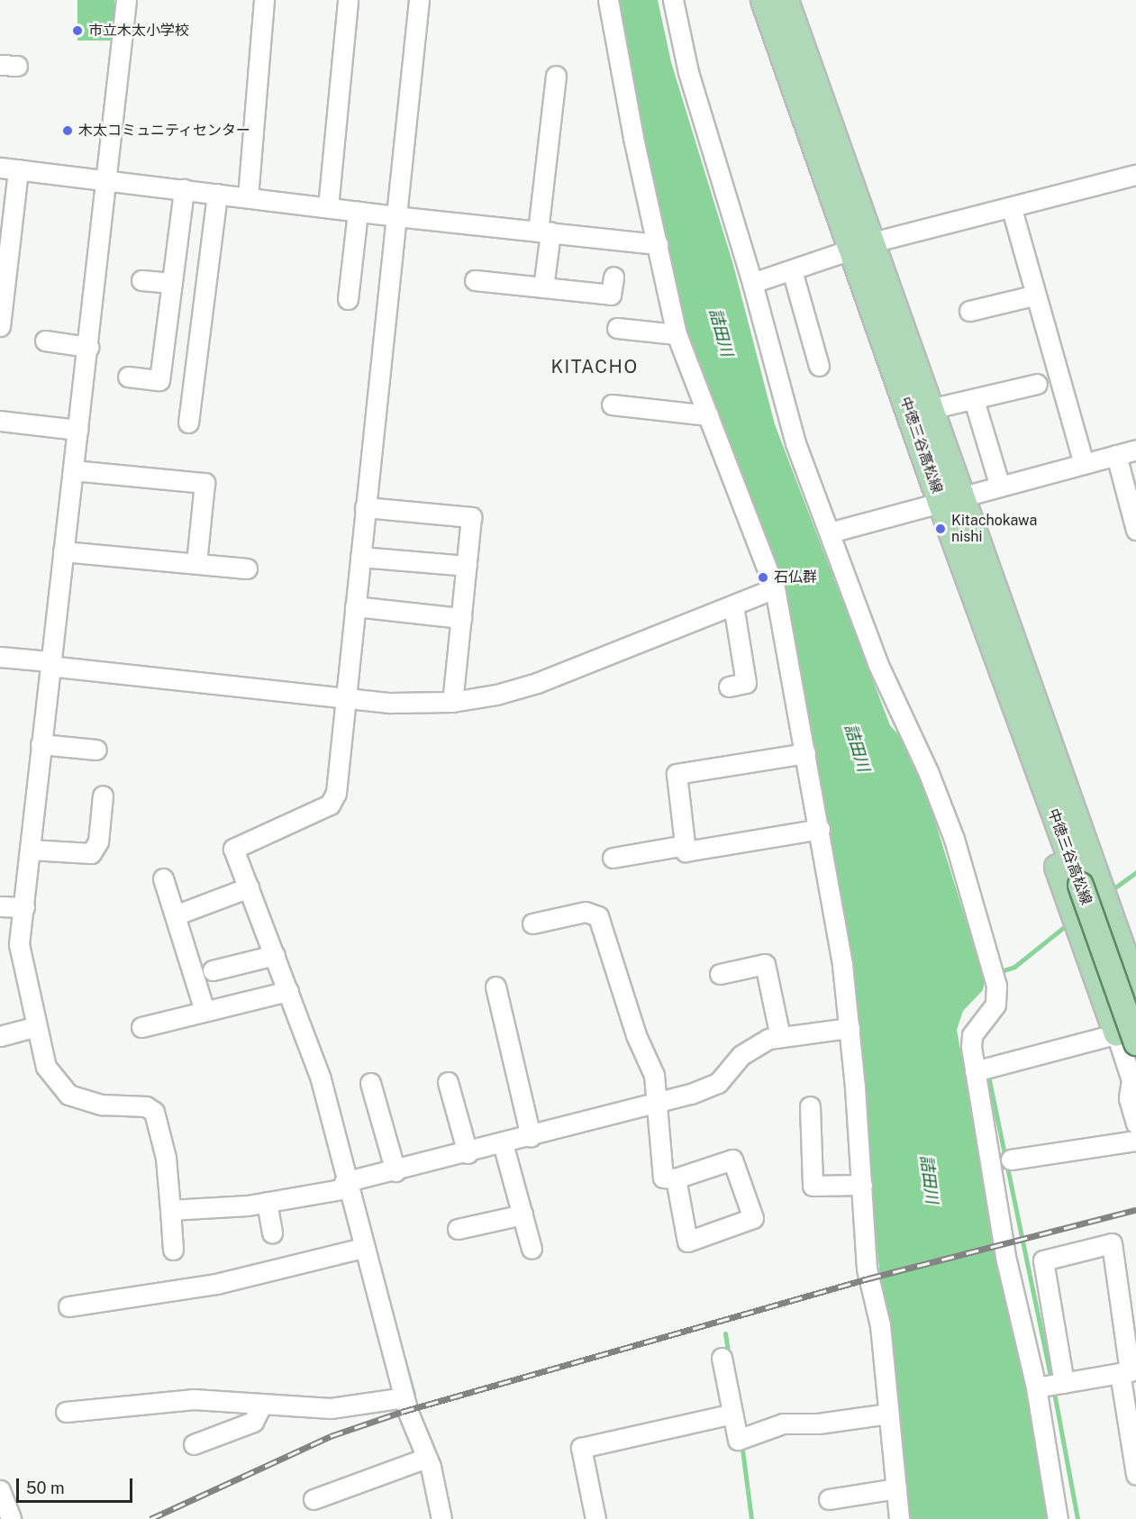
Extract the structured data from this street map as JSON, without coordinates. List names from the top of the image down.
{
  "streets": {
    "main road": ["中徳三谷高松線"]
  },
  "districts": ["KITACHO"],
  "water": ["詰田川"],
  "places": [
    "市立木太小学校",
    "木太コミュニティセンター",
    "Kitachokawa nishi",
    "石仏群"
  ],
  "scale_bar": "50 m"
}
